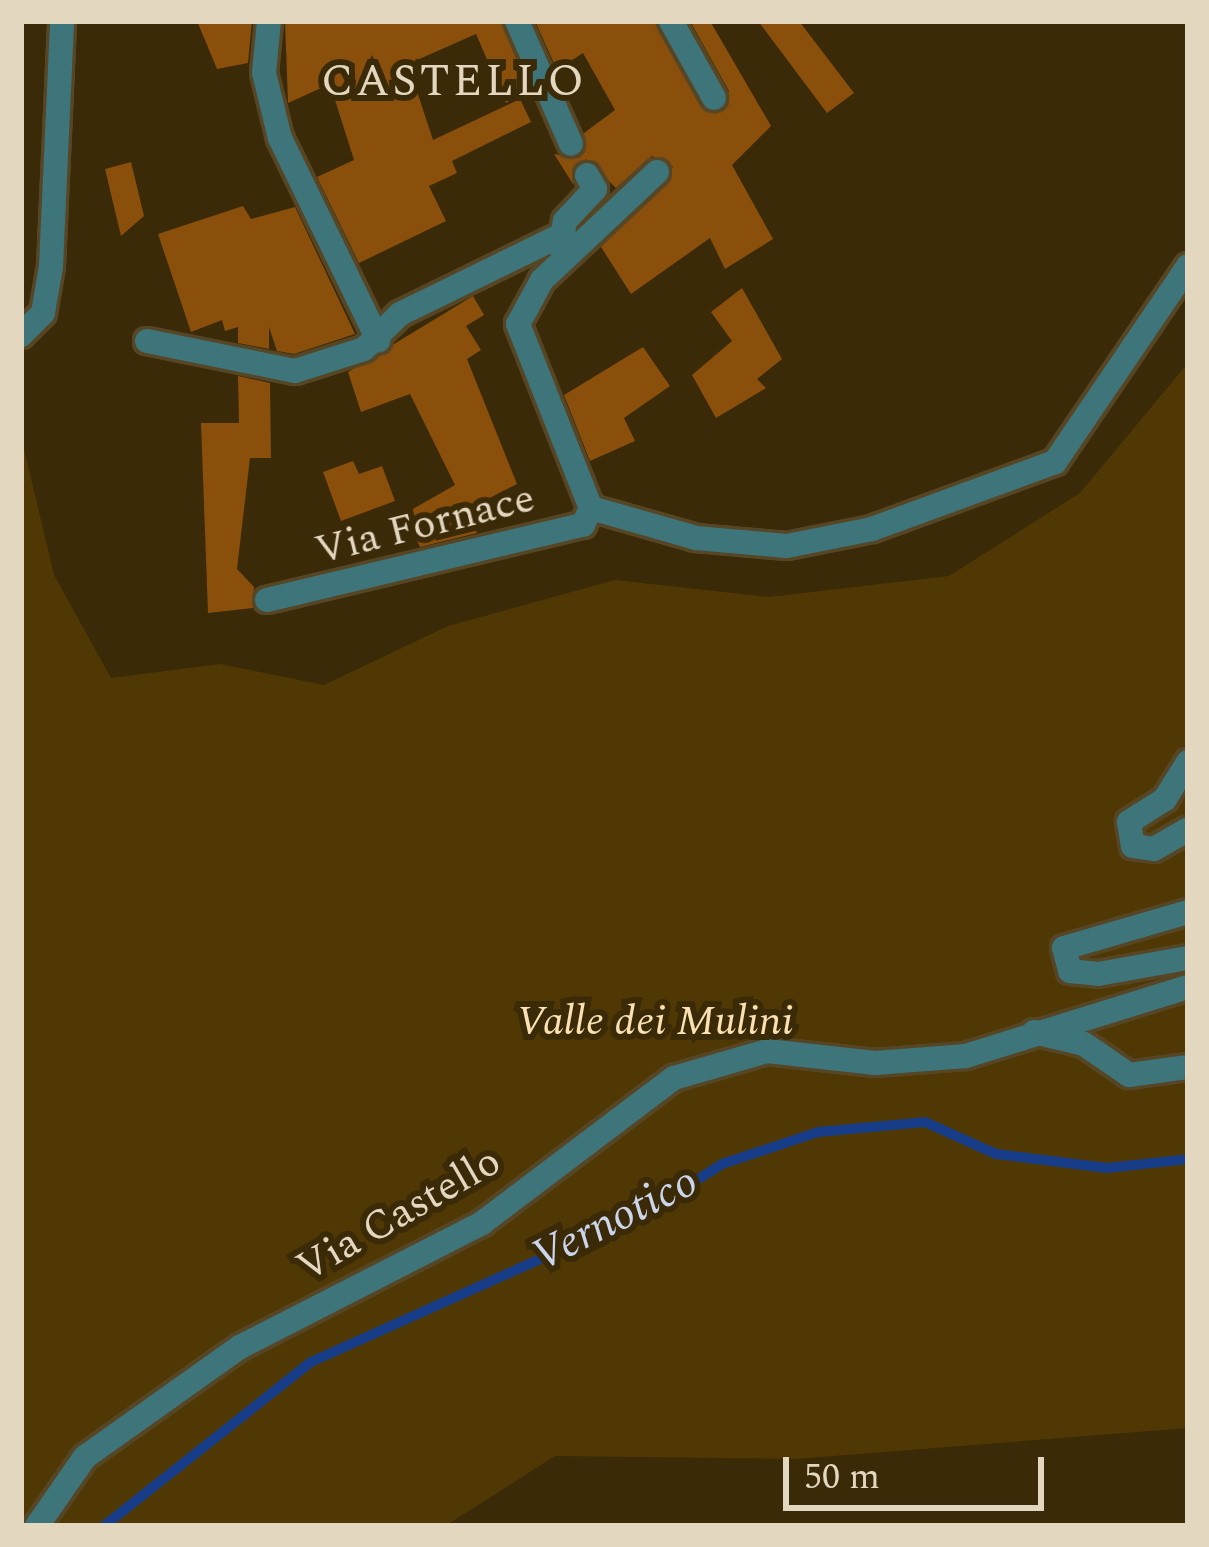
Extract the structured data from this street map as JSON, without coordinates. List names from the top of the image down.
{
  "streets": {
    "street": ["Via Fornace", "Via Castello"]
  },
  "districts": ["CASTELLO"],
  "water": ["Vernotico"],
  "parks": ["Valle dei Mulini"],
  "scale_bar": "50 m"
}
